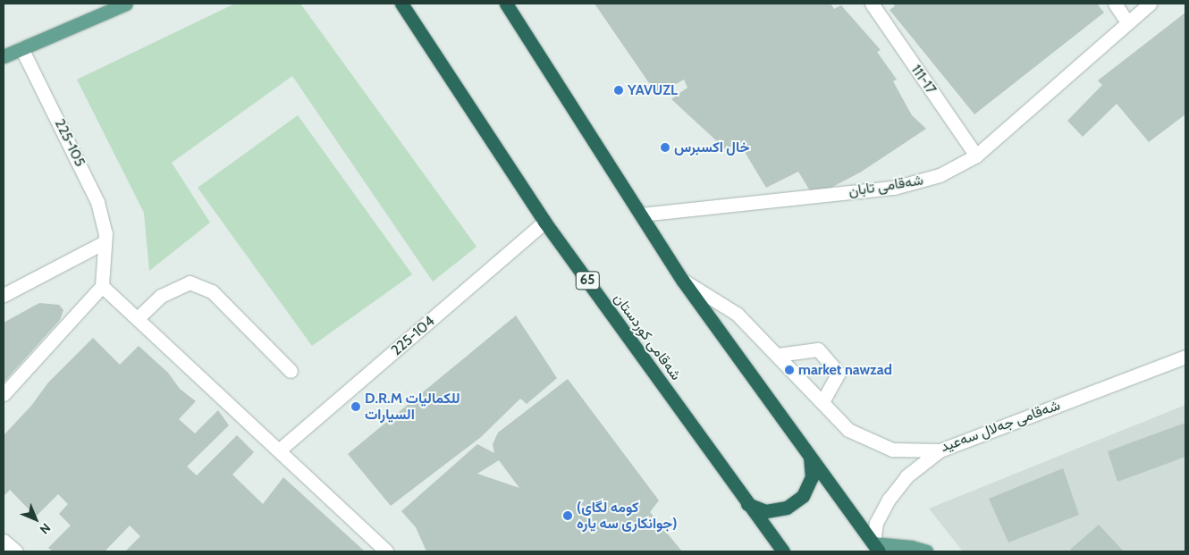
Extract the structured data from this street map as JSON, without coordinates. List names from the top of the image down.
{
  "streets": {
    "highway": ["65", "شەقامی کوردستان"],
    "street": [
      "111-17",
      "225-105",
      "شەقامی تابان",
      "225-104",
      "شەقامی جەلال سەعید"
    ]
  },
  "crossings": [
    ["111-17", "شەقامی تابان"],
    ["225-104", "شەقامی کوردستان"]
  ],
  "places": [
    "YAVUZL",
    "خال اكسبرس",
    "market nawzad",
    "D.R.M للكماليات السيارات",
    "(كومه لگای جوانکاری سه یاره)"
  ],
  "north": "bottom right"
}
